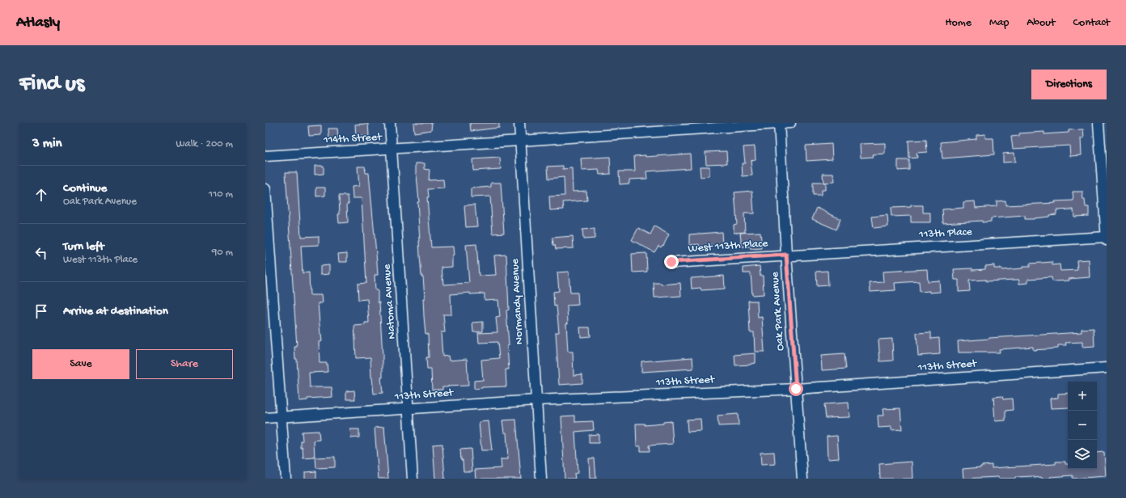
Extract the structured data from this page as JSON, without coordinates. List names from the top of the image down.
{
  "streets": {
    "street": [
      "114th Street",
      "113th Place",
      "West 113th Place",
      "Natoma Avenue",
      "Normandy Avenue",
      "Oak Park Avenue",
      "113th Street"
    ]
  },
  "crossings": [
    ["114th Street", "Natoma Avenue"],
    ["114th Street", "Normandy Avenue"],
    ["114th Street", "Oak Park Avenue"],
    ["113th Place", "West 113th Place"],
    ["113th Place", "Oak Park Avenue"],
    ["West 113th Place", "Oak Park Avenue"],
    ["Natoma Avenue", "113th Street"],
    ["Normandy Avenue", "113th Street"],
    ["Oak Park Avenue", "113th Street"]
  ],
  "page": {
    "header": "Atlasly",
    "nav": [
      "Home",
      "Map",
      "About",
      "Contact"
    ],
    "buttons": [
      "Directions",
      ["Save", "Share"]
    ],
    "title": "Find us",
    "heading": ["3 min", "Walk · 200 m"],
    "list": [
      ["Continue", "Oak Park Avenue", "110 m"],
      ["Turn left", "West 113th Place", "90 m"],
      "Arrive at destination"
    ],
    "map_buttons": ["+", "−"]
  }
}
